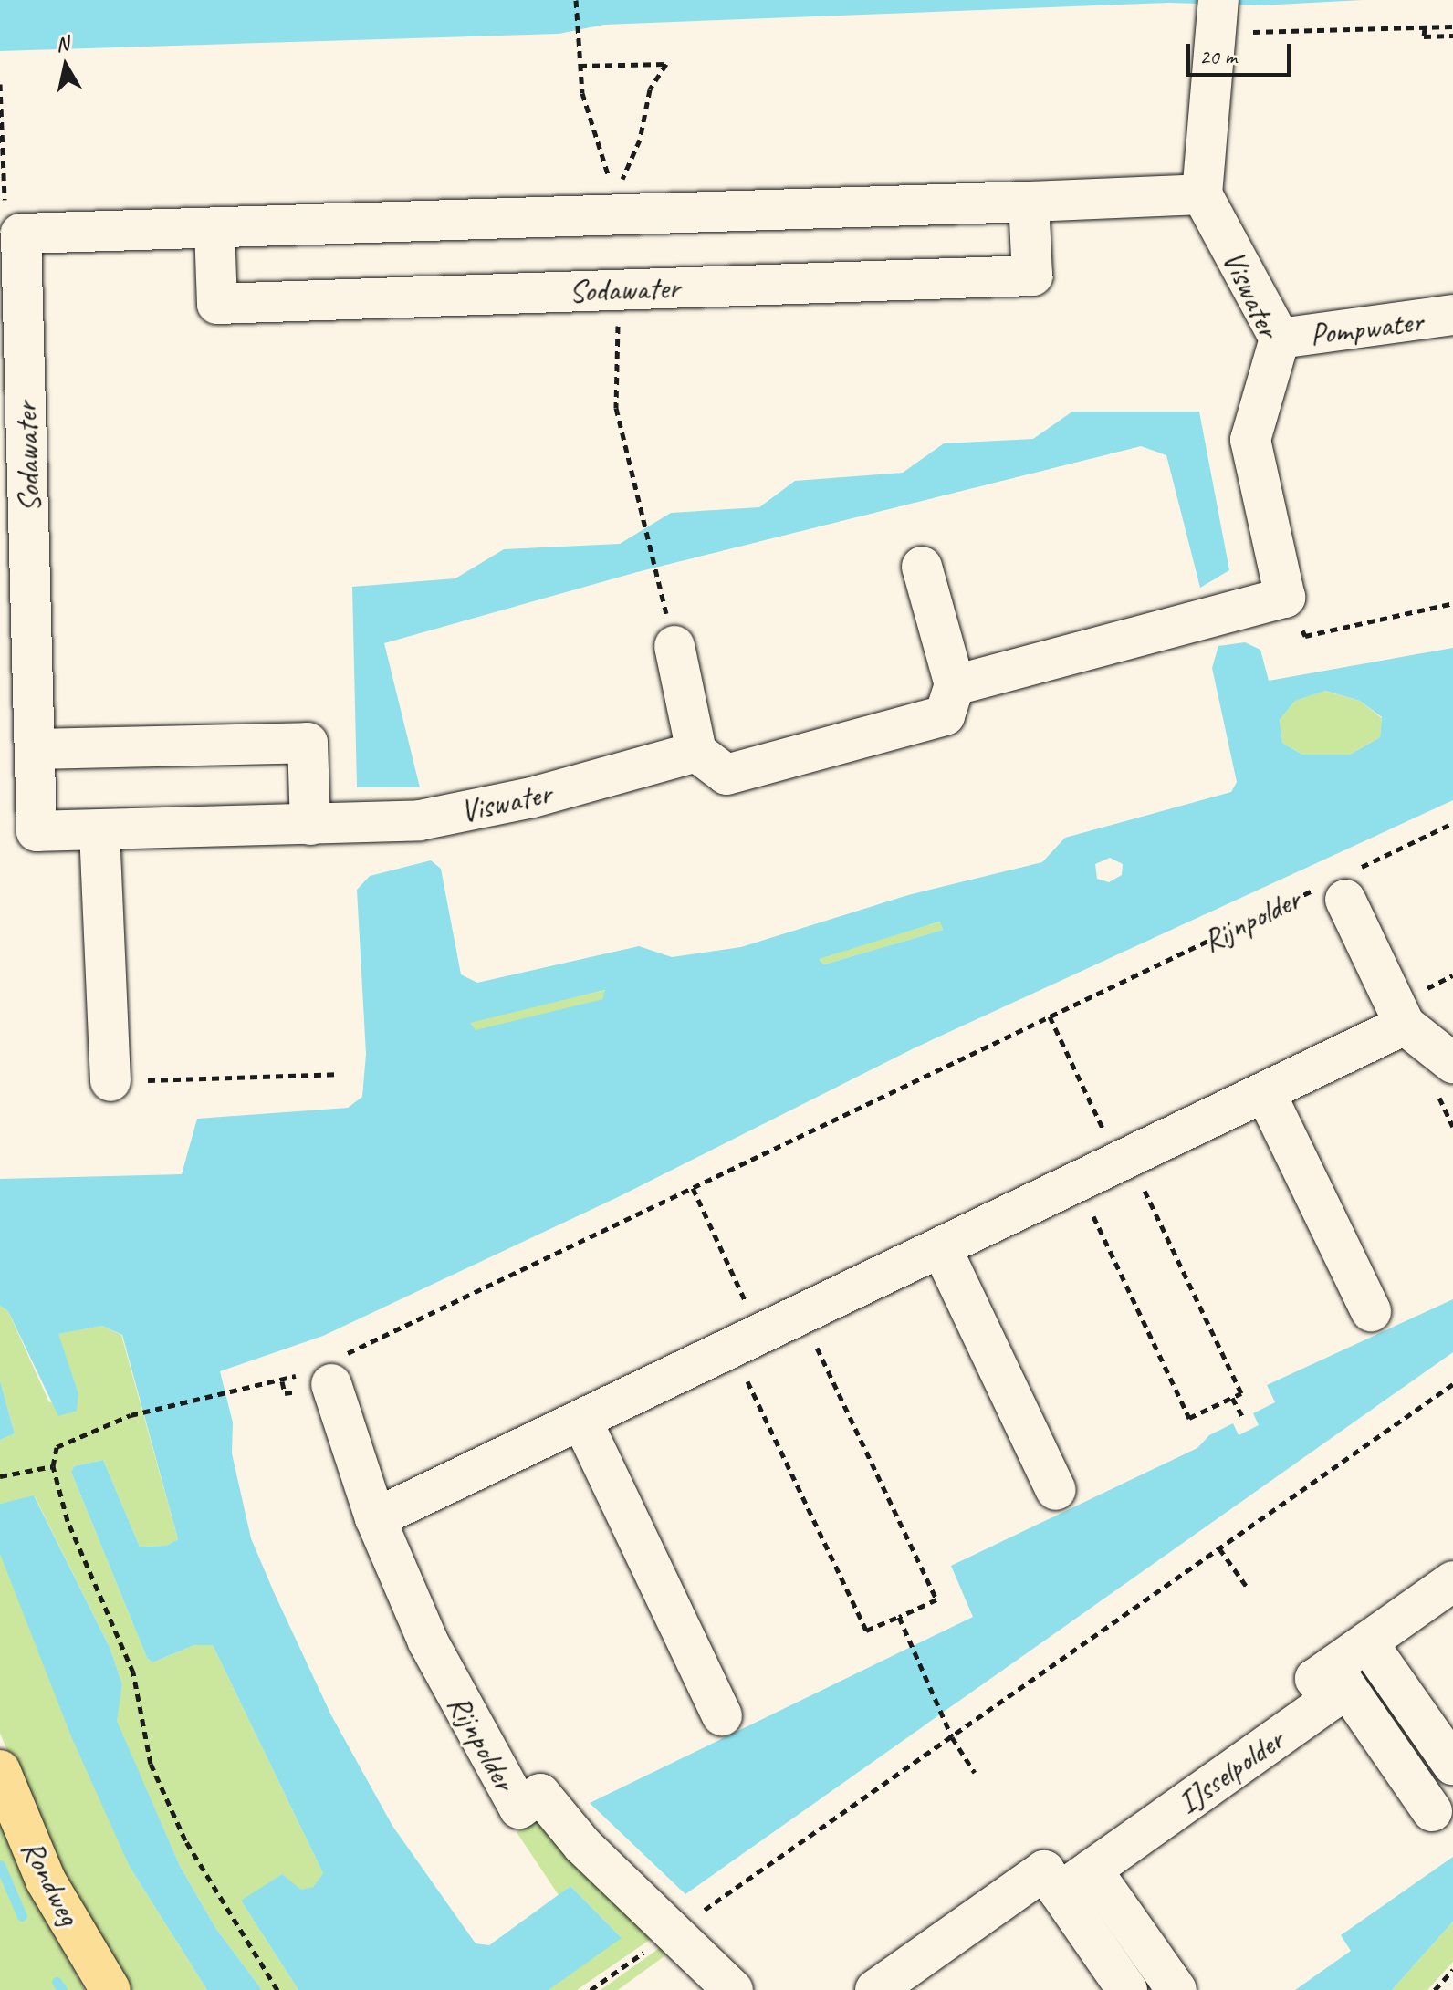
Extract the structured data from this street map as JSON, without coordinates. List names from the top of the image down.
{
  "streets": {
    "main road": ["Rondweg"],
    "street": [
      "Sodawater",
      "Viswater",
      "Pompwater",
      "Rijnpolder",
      "IJsselpolder"
    ]
  },
  "crossings": [
    ["Sodawater", "Viswater"],
    ["Viswater", "Pompwater"]
  ],
  "scale_bar": "20 m",
  "north": "top"
}
